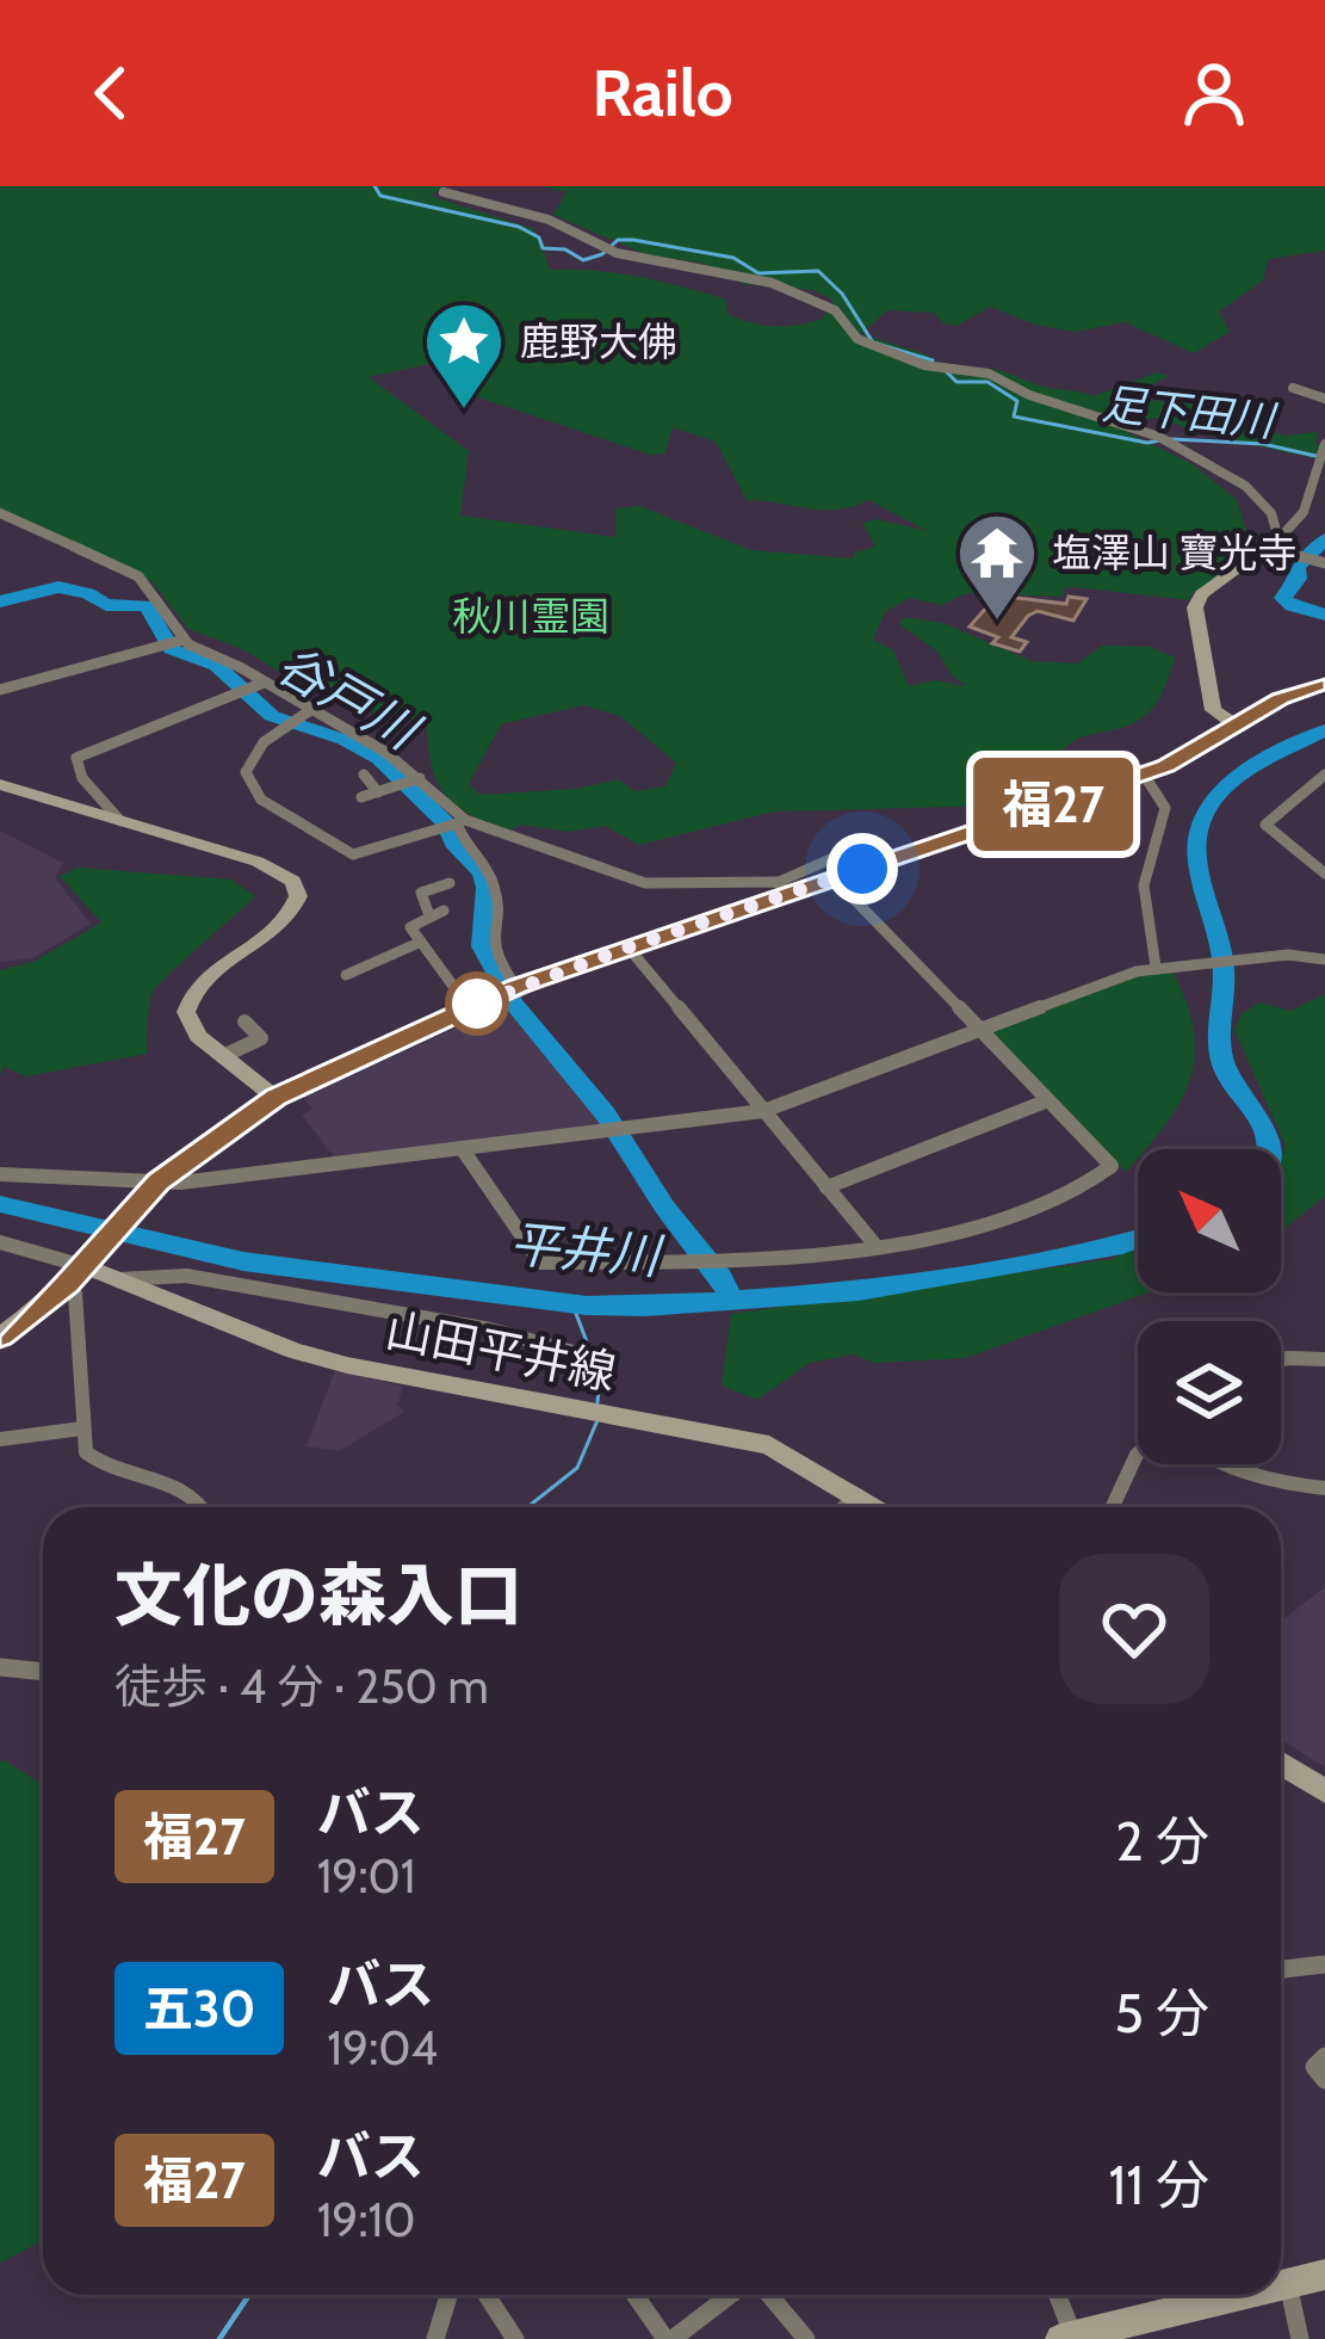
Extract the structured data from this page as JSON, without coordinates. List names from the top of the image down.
{
  "streets": {
    "main road": ["山田平井線"]
  },
  "water": ["足下田川", "谷戸川", "平井川"],
  "parks": ["秋川霊園"],
  "places": {
    "place": ["鹿野大佛"],
    "temple": ["塩澤山 寶光寺"]
  },
  "lines": ["bus line 福27"],
  "north": "top left",
  "page": {
    "header": "Railo",
    "on_map": "福27",
    "heading": ["文化の森入口", "徒歩 · 4 分 · 250 m"],
    "list": [
      {
        "mark": "福27",
        "name": "バス",
        "note": "19:01",
        "value": "2 分"
      },
      {
        "mark": "五30",
        "name": "バス",
        "note": "19:04",
        "value": "5 分"
      },
      {
        "mark": "福27",
        "name": "バス",
        "note": "19:10",
        "value": "11 分"
      }
    ]
  }
}
